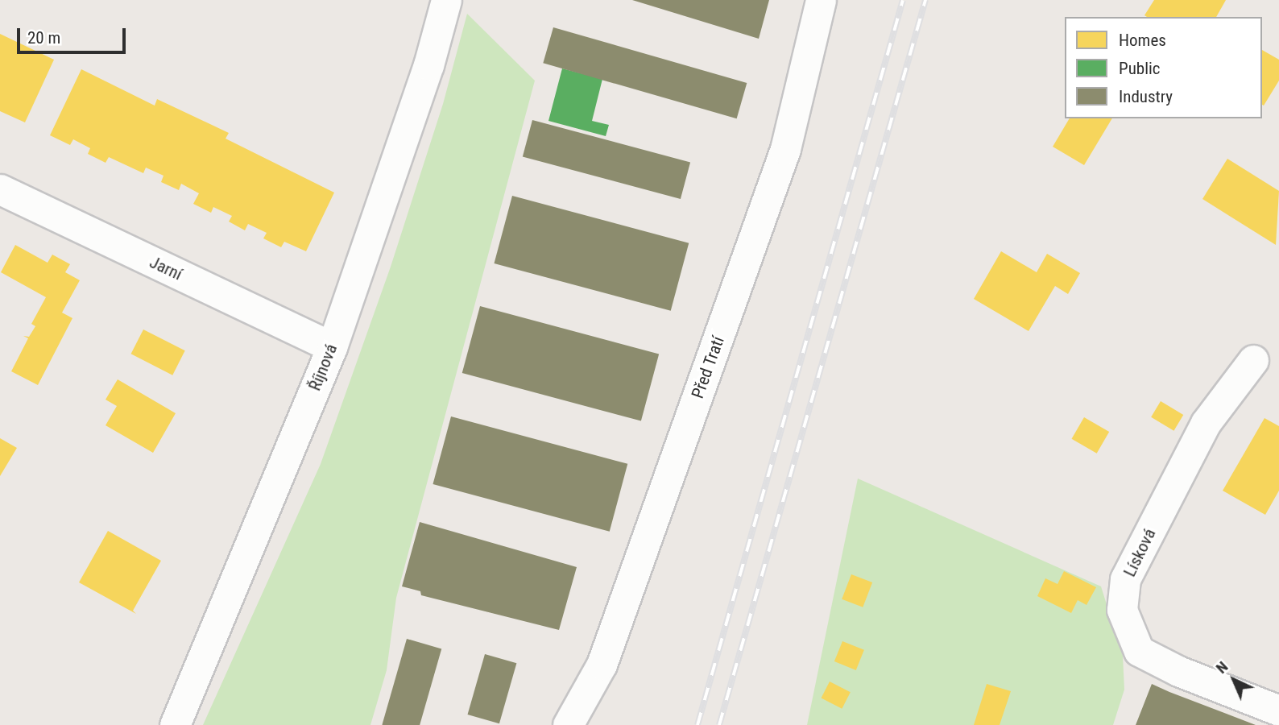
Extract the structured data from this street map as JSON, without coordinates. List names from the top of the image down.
{
  "streets": {
    "street": [
      "Jarní",
      "Říjnová",
      "Před Tratí",
      "Lísková"
    ]
  },
  "crossings": [
    ["Jarní", "Říjnová"]
  ],
  "legend": ["Homes", "Public", "Industry"],
  "scale_bar": "20 m",
  "north": "top left"
}
